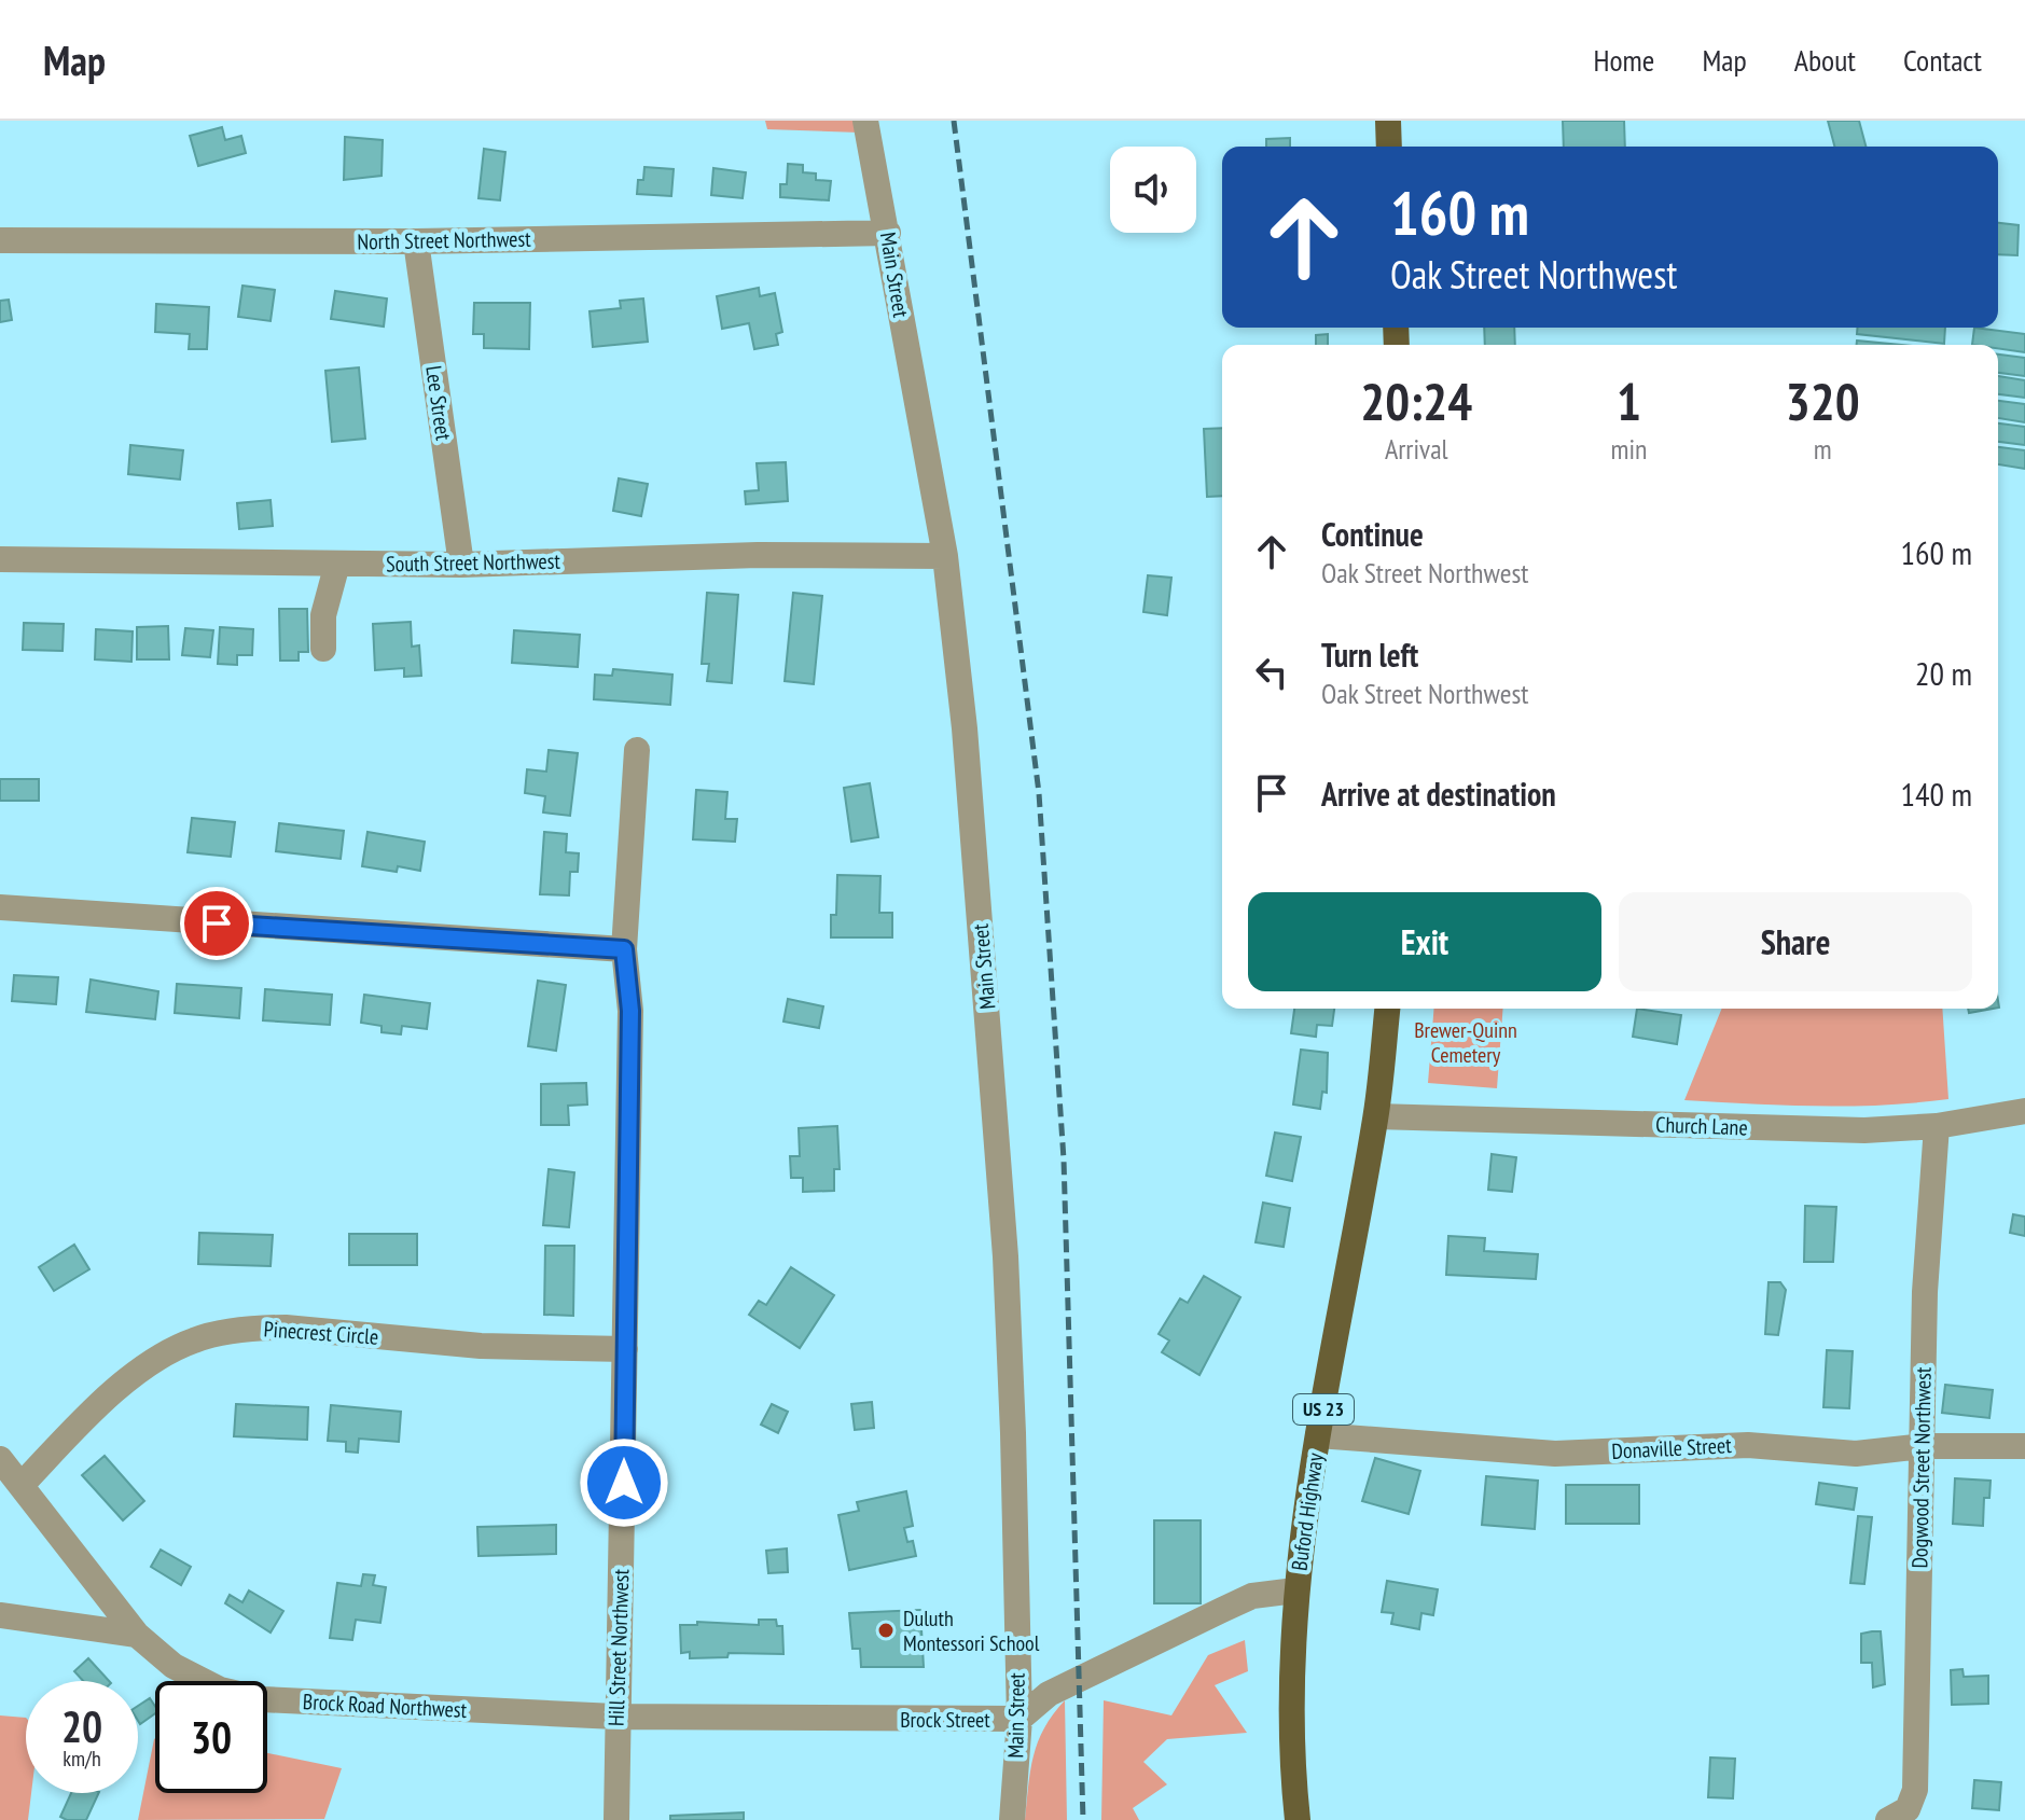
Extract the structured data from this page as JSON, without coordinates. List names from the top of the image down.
{
  "streets": {
    "main road": ["US 23", "Buford Highway"],
    "street": [
      "North Street Northwest",
      "Main Street",
      "Lee Street",
      "South Street Northwest",
      "Church Lane",
      "Pinecrest Circle",
      "Donaville Street",
      "Dogwood Street Northwest",
      "Hill Street Northwest",
      "Brock Road Northwest",
      "Brock Street"
    ]
  },
  "crossings": [
    ["North Street Northwest", "Main Street"],
    ["North Street Northwest", "Lee Street"],
    ["Main Street", "South Street Northwest"],
    ["Main Street", "Brock Street"],
    ["Lee Street", "South Street Northwest"],
    ["Church Lane", "Dogwood Street Northwest"],
    ["Church Lane", "Buford Highway"],
    ["Pinecrest Circle", "Hill Street Northwest"],
    ["Pinecrest Circle", "Brock Road Northwest"],
    ["Donaville Street", "Dogwood Street Northwest"],
    ["Donaville Street", "Buford Highway"],
    ["Buford Highway", "Brock Street"],
    ["Hill Street Northwest", "Brock Road Northwest"],
    ["Hill Street Northwest", "Brock Street"],
    ["Brock Road Northwest", "Brock Street"]
  ],
  "parks": ["Brewer-Quinn Cemetery"],
  "places": ["Duluth Montessori School"],
  "page": {
    "header": "Map",
    "nav": [
      "Home",
      "Map",
      "About",
      "Contact"
    ],
    "turn": ["160 m", "Oak Street Northwest"],
    "eta": [
      "20:24",
      "Arrival",
      "1",
      "min",
      "320",
      "m"
    ],
    "list": [
      {
        "name": "Continue",
        "note": "Oak Street Northwest",
        "value": "160 m"
      },
      {
        "name": "Turn left",
        "note": "Oak Street Northwest",
        "value": "20 m"
      },
      {
        "name": "Arrive at destination",
        "value": "140 m"
      }
    ],
    "buttons": ["Exit", "Share"],
    "speed": "20 km/h",
    "limit": "30"
  }
}
